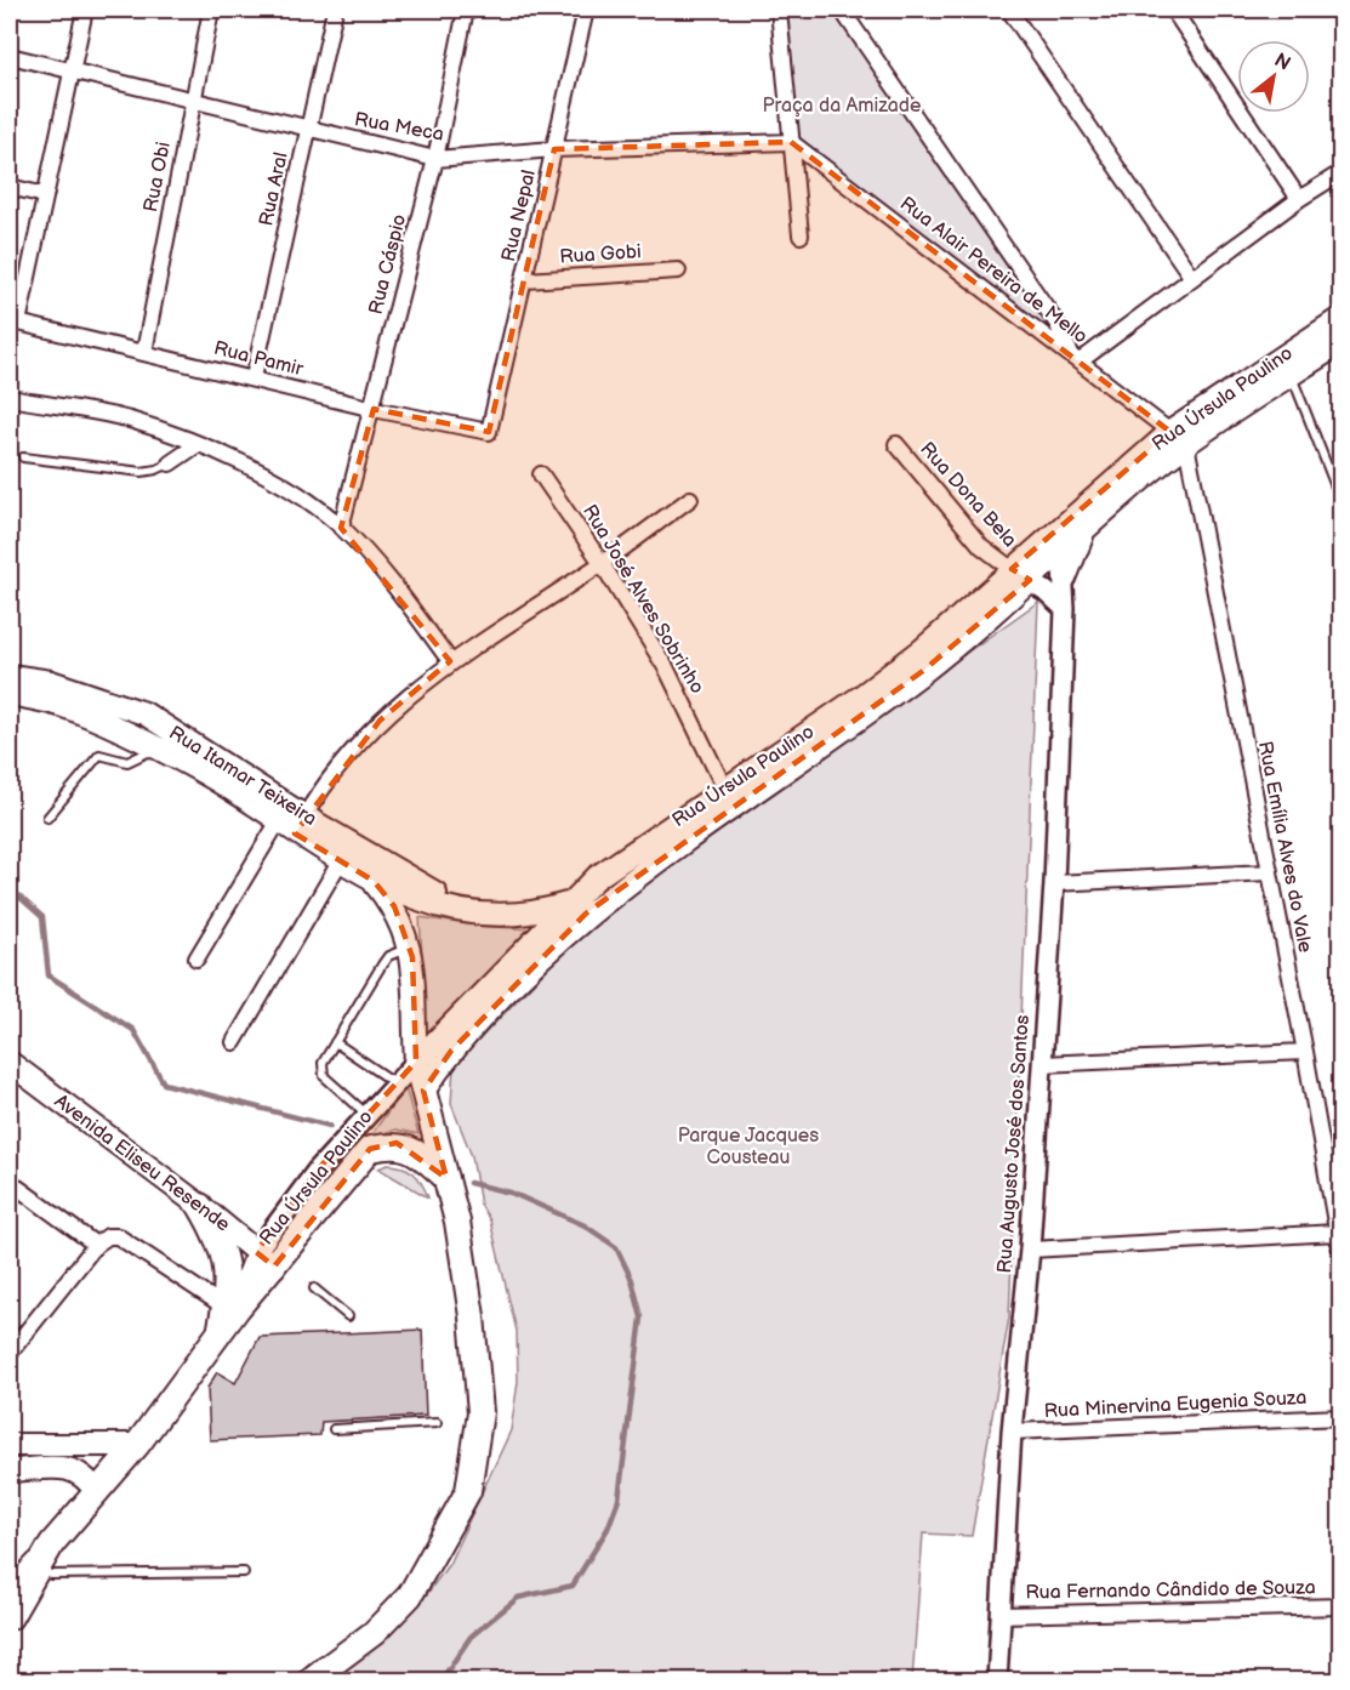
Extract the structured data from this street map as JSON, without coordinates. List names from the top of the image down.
{
  "streets": {
    "main road": ["Rua Úrsula Paulino", "Rua Itamar Teixeira", "Avenida Eliseu Resende"],
    "street": [
      "Rua Meca",
      "Rua Obi",
      "Rua Aral",
      "Rua Nepal",
      "Rua Gobi",
      "Rua Cáspio",
      "Rua Alair Pereira de Mello",
      "Rua Pamir",
      "Rua Dona Bela",
      "Rua José Alves Sobrinho",
      "Rua Emília Alves do Vale",
      "Rua Augusto José dos Santos",
      "Rua Minervina Eugenia Souza",
      "Rua Fernando Cândido de Souza"
    ]
  },
  "crossings": [
    ["Rua Meca", "Rua Obi"],
    ["Rua Meca", "Rua Aral"],
    ["Rua Meca", "Rua Nepal"],
    ["Rua Meca", "Rua Cáspio"],
    ["Rua Meca", "Rua Alair Pereira de Mello"],
    ["Rua Obi", "Rua Pamir"],
    ["Rua Aral", "Rua Pamir"],
    ["Rua Nepal", "Rua Gobi"],
    ["Rua Nepal", "Rua Pamir"],
    ["Rua Cáspio", "Rua Pamir"],
    ["Rua Alair Pereira de Mello", "Rua Úrsula Paulino"],
    ["Rua Alair Pereira de Mello", "Rua Emília Alves do Vale"],
    ["Rua Úrsula Paulino", "Rua Dona Bela"],
    ["Rua Úrsula Paulino", "Rua José Alves Sobrinho"],
    ["Rua Úrsula Paulino", "Rua Itamar Teixeira"],
    ["Rua Úrsula Paulino", "Rua Emília Alves do Vale"],
    ["Rua Úrsula Paulino", "Rua Augusto José dos Santos"],
    ["Rua Úrsula Paulino", "Avenida Eliseu Resende"],
    ["Rua Augusto José dos Santos", "Rua Minervina Eugenia Souza"],
    ["Rua Augusto José dos Santos", "Rua Fernando Cândido de Souza"]
  ],
  "parks": ["Praça da Amizade", "Parque Jacques Cousteau"],
  "north": "top right"
}
